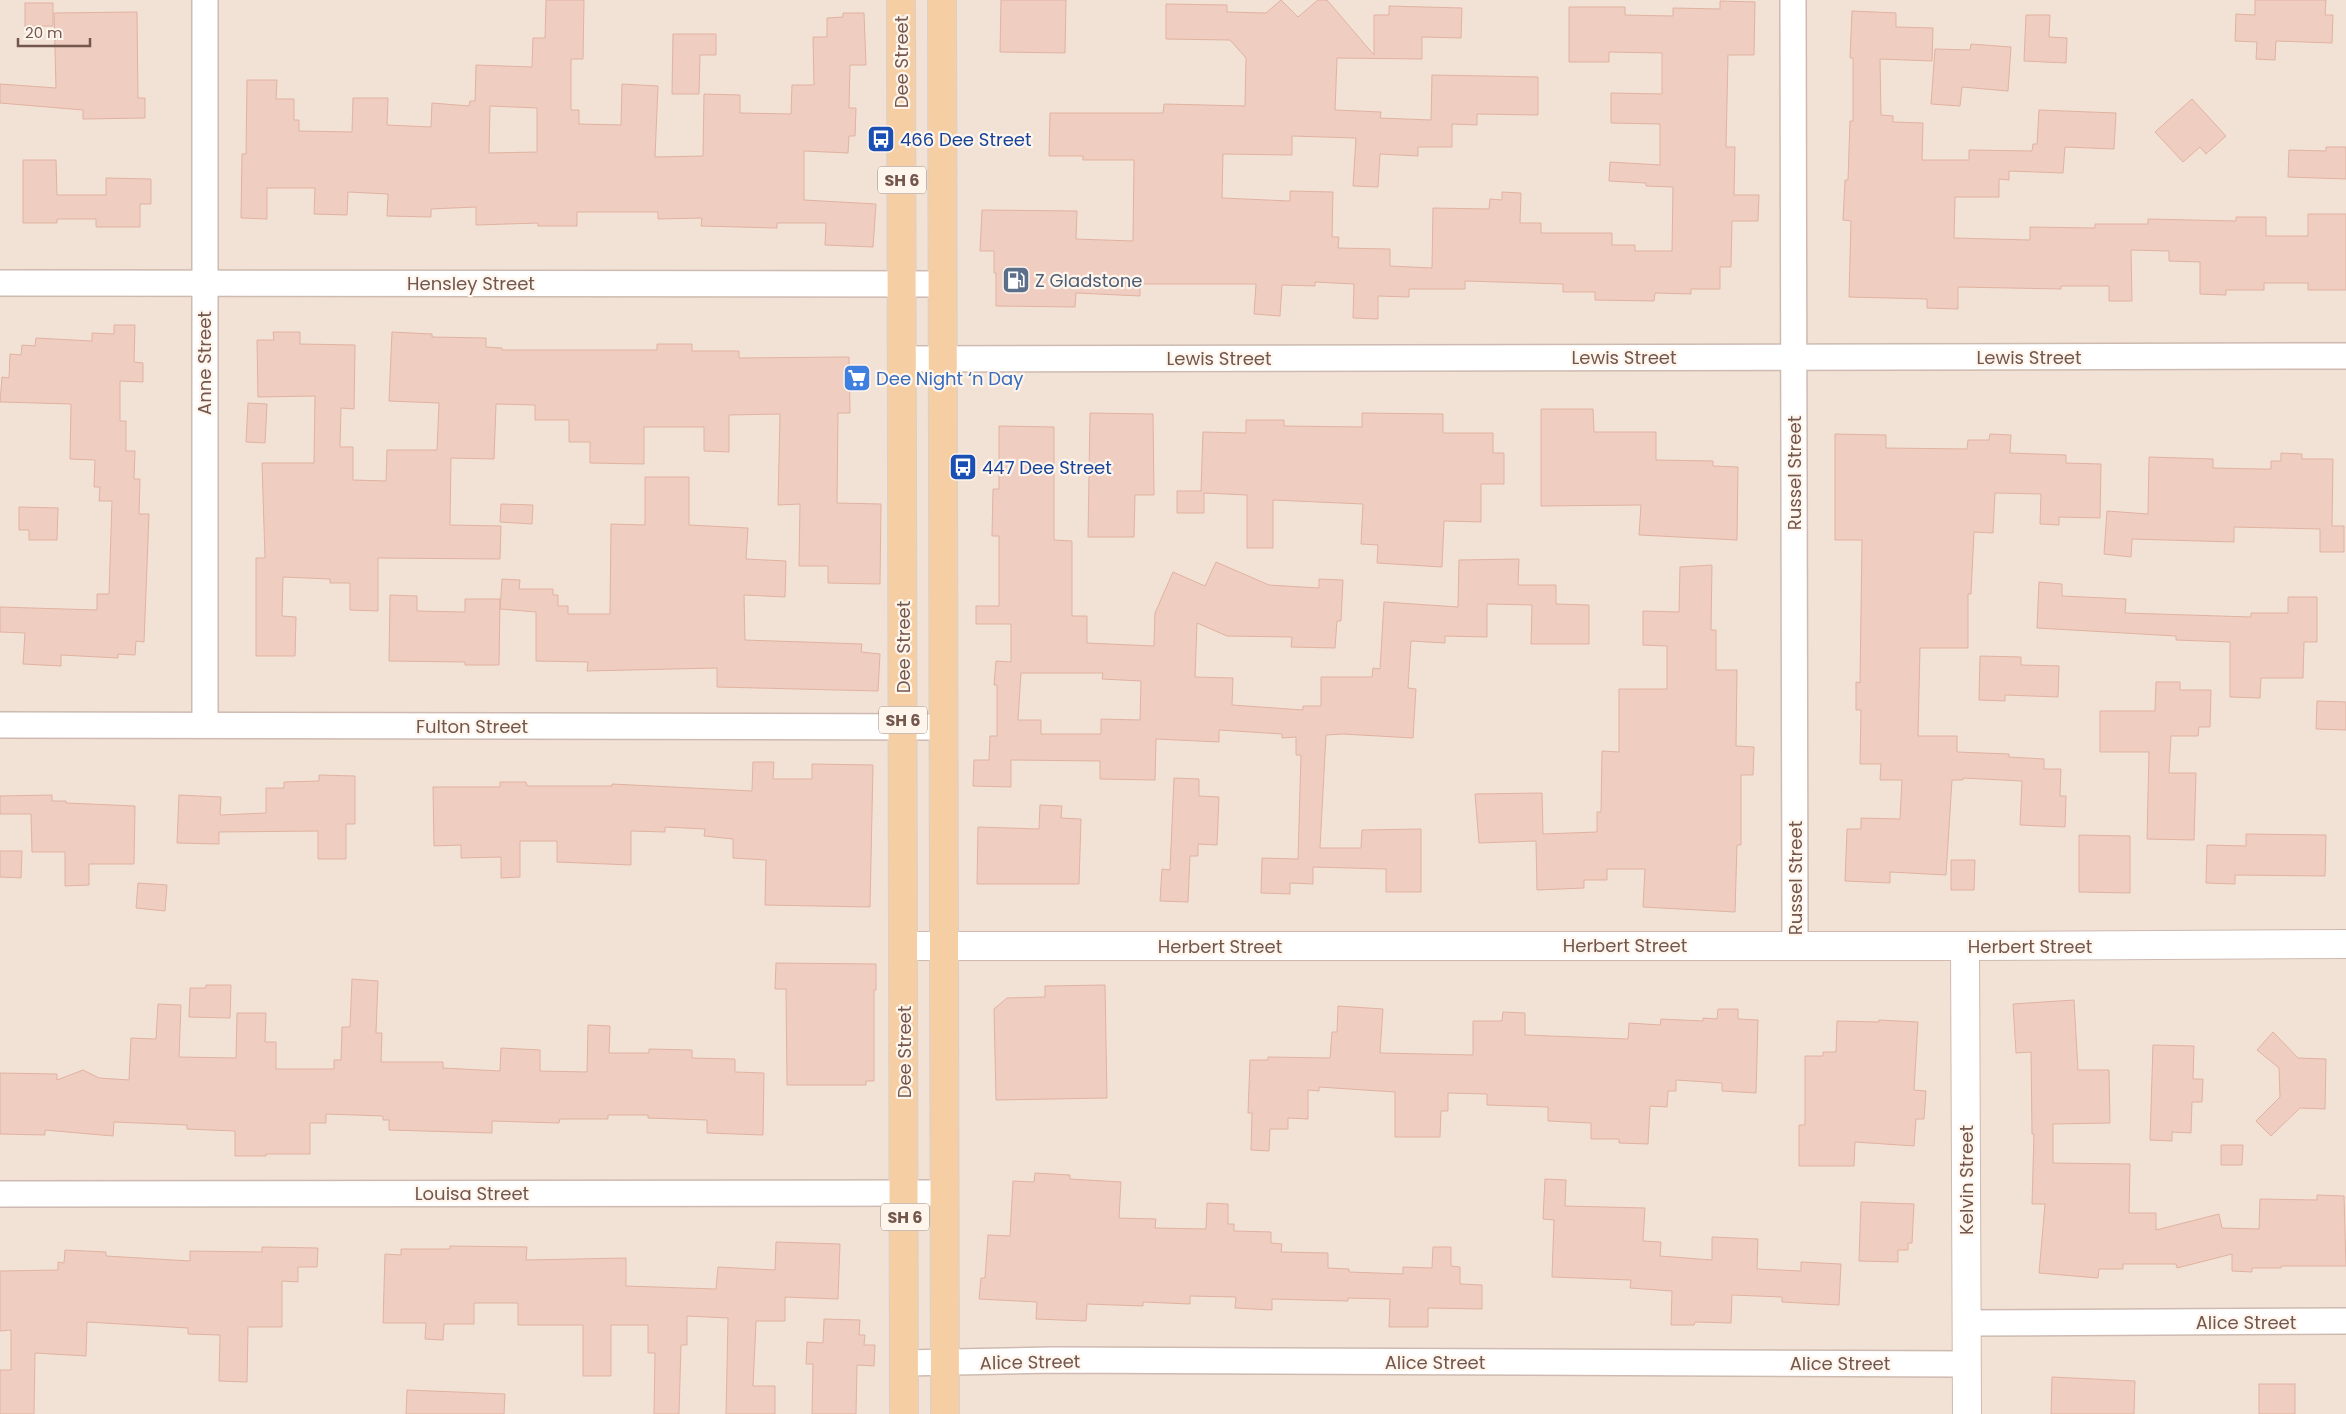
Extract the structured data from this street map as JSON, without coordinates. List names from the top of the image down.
{
  "streets": {
    "main road": [
      "Dee Street",
      "SH 6",
      "Herbert Street",
      "Kelvin Street"
    ],
    "street": [
      "Hensley Street",
      "Lewis Street",
      "Anne Street",
      "Russel Street",
      "Fulton Street",
      "Louisa Street",
      "Alice Street"
    ]
  },
  "crossings": [
    ["Dee Street", "Hensley Street"],
    ["Dee Street", "Lewis Street"],
    ["Dee Street", "Fulton Street"],
    ["Dee Street", "Herbert Street"],
    ["Dee Street", "Louisa Street"],
    ["Dee Street", "Alice Street"],
    ["SH 6", "Hensley Street"],
    ["SH 6", "Lewis Street"],
    ["SH 6", "Fulton Street"],
    ["SH 6", "Herbert Street"],
    ["SH 6", "Louisa Street"],
    ["SH 6", "Alice Street"],
    ["Hensley Street", "Anne Street"],
    ["Lewis Street", "Russel Street"],
    ["Anne Street", "Fulton Street"],
    ["Russel Street", "Herbert Street"],
    ["Herbert Street", "Kelvin Street"],
    ["Kelvin Street", "Alice Street"]
  ],
  "places": {
    "bus stop": ["466 Dee Street", "447 Dee Street"],
    "fuel station": ["Z Gladstone"],
    "supermarket": ["Dee Night ‘n Day"]
  },
  "scale_bar": "20 m"
}
